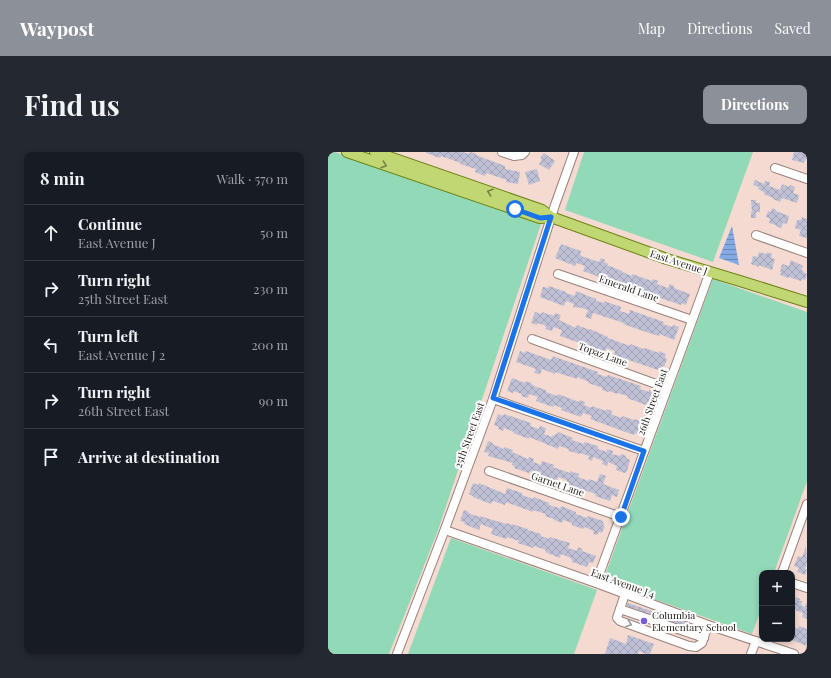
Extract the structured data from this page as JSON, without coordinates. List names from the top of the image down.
{
  "streets": {
    "main road": ["East Avenue J"],
    "street": [
      "Emerald Lane",
      "Topaz Lane",
      "26th Street East",
      "25th Street East",
      "Garnet Lane",
      "East Avenue J 4"
    ]
  },
  "crossings": [
    ["East Avenue J", "26th Street East"],
    ["East Avenue J", "25th Street East"],
    ["Emerald Lane", "26th Street East"],
    ["Topaz Lane", "26th Street East"],
    ["26th Street East", "Garnet Lane"],
    ["26th Street East", "East Avenue J 4"],
    ["25th Street East", "East Avenue J 4"]
  ],
  "places": ["Columbia Elementary School"],
  "page": {
    "header": "Waypost",
    "nav": ["Map", "Directions", "Saved"],
    "buttons": "Directions",
    "title": "Find us",
    "heading": ["8 min", "Walk · 570 m"],
    "list": [
      ["Continue", "East Avenue J", "50 m"],
      ["Turn right", "25th Street East", "230 m"],
      ["Turn left", "East Avenue J 2", "200 m"],
      ["Turn right", "26th Street East", "90 m"],
      "Arrive at destination"
    ],
    "map_buttons": ["+", "−"]
  }
}
